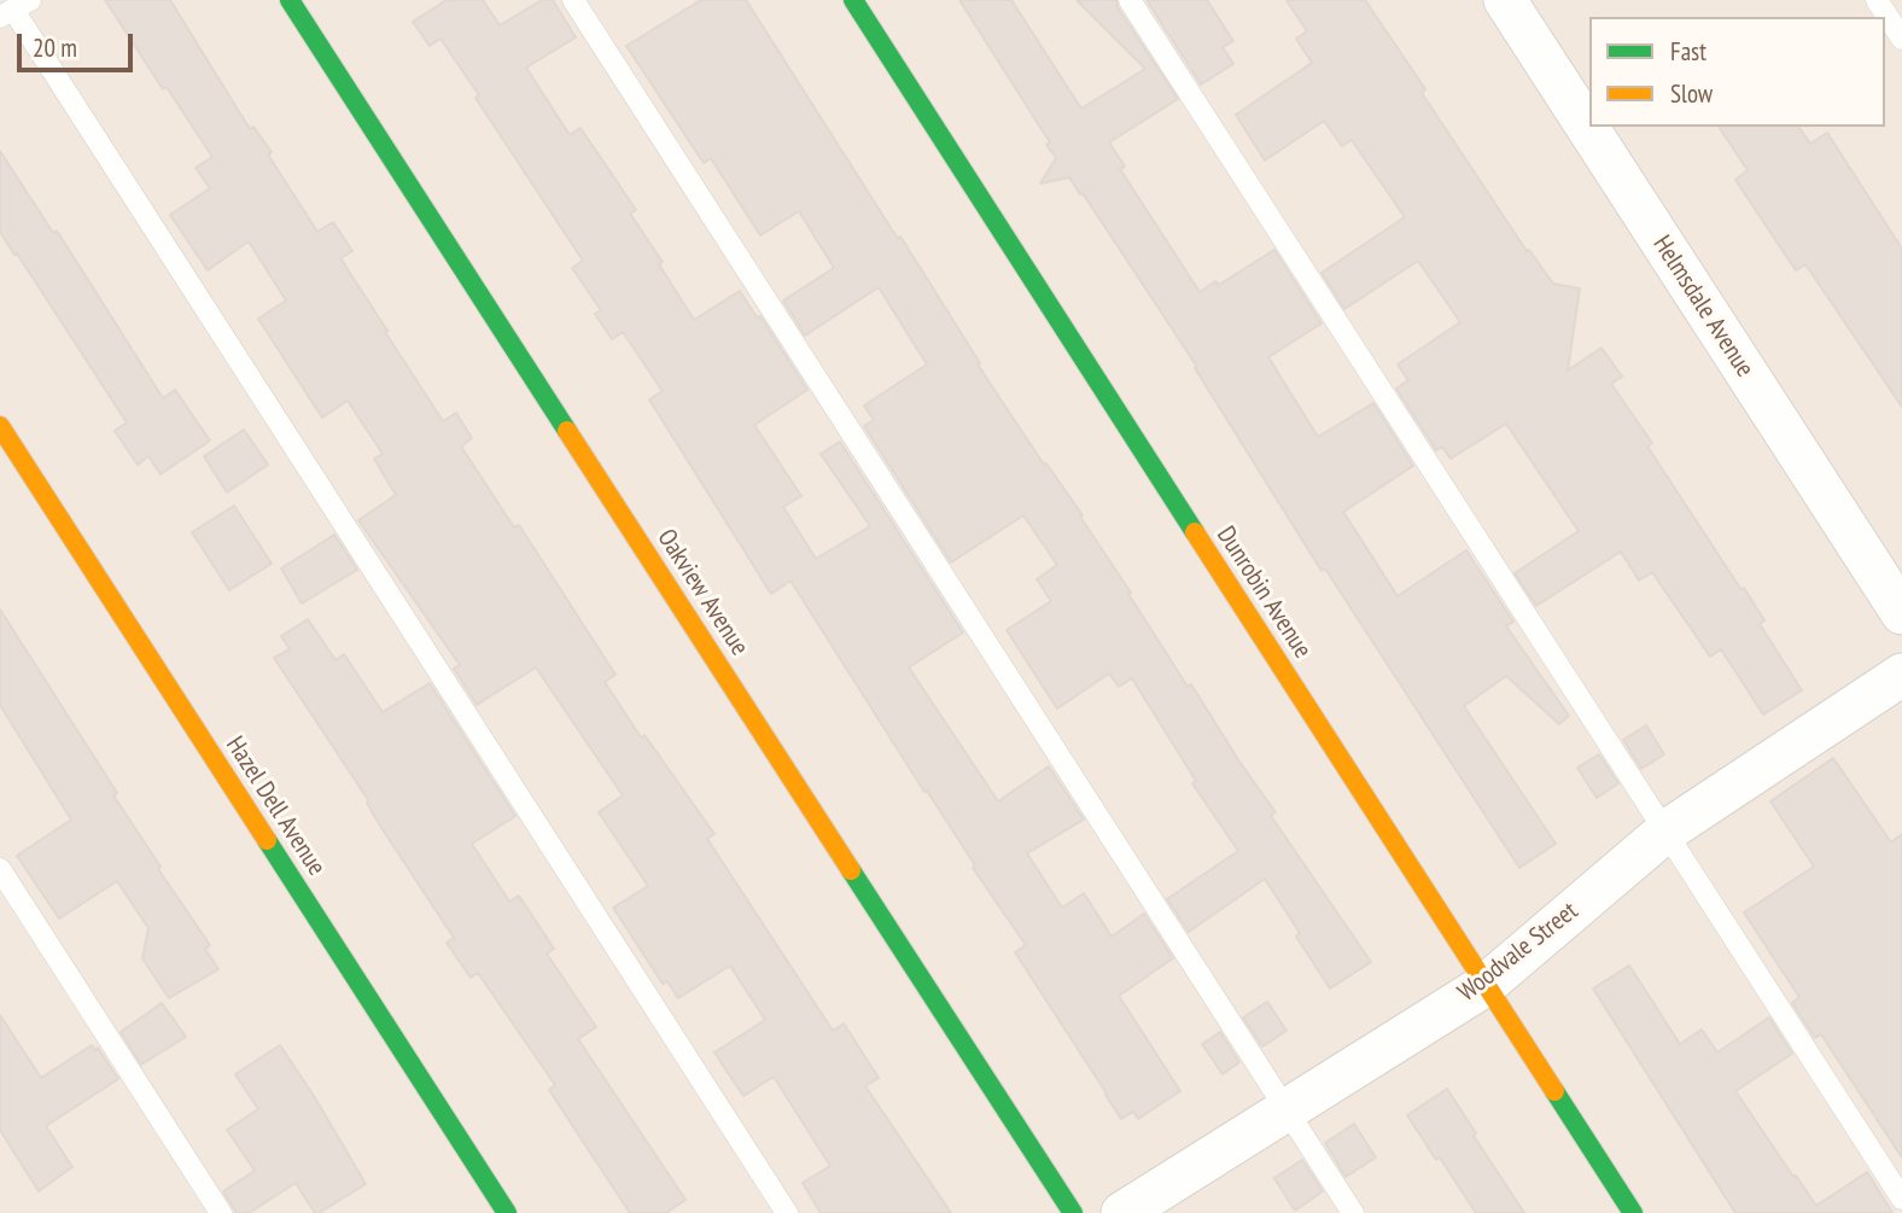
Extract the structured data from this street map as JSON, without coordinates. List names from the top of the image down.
{
  "streets": {
    "street": [
      "Helmsdale Avenue",
      "Oakview Avenue",
      "Dunrobin Avenue",
      "Hazel Dell Avenue",
      "Woodvale Street"
    ]
  },
  "crossings": [
    ["Dunrobin Avenue", "Woodvale Street"]
  ],
  "legend": ["Fast", "Slow"],
  "scale_bar": "20 m"
}
